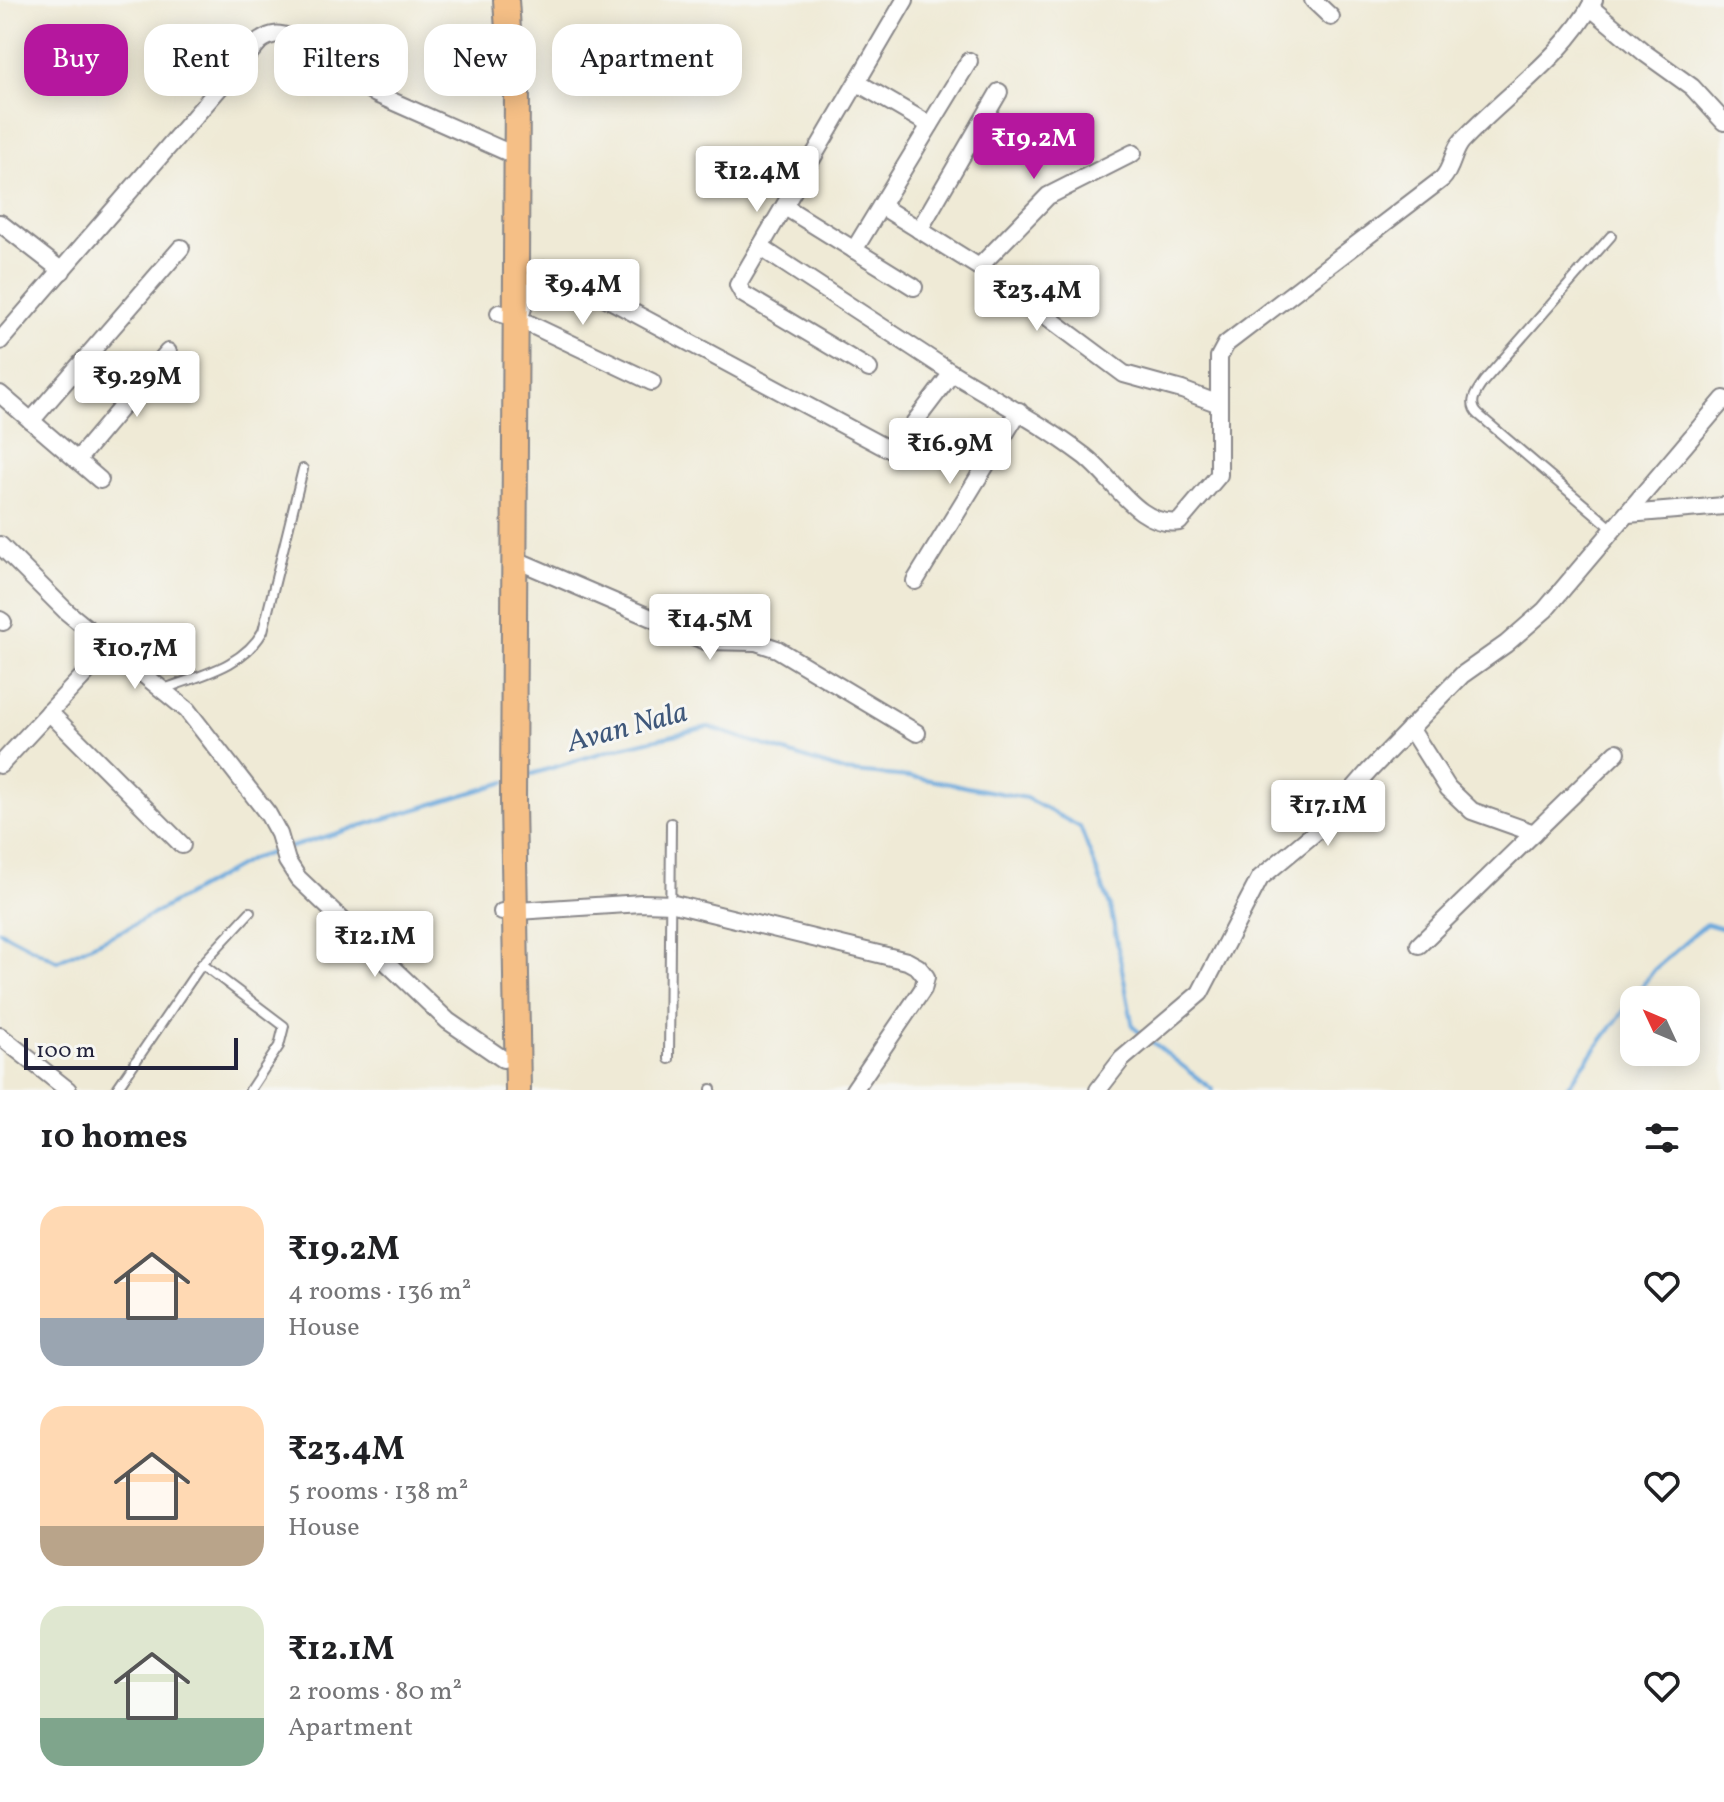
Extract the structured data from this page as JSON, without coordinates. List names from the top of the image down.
{
  "water": ["Avan Nala"],
  "scale_bar": "100 m",
  "north": "top left",
  "page": {
    "chip": [
      "Buy",
      "Rent",
      "Filters",
      "New",
      "Apartment"
    ],
    "price": [
      "₹19.2M",
      "₹12.4M",
      "₹9.4M",
      "₹23.4M",
      "₹9.29M",
      "₹16.9M",
      "₹14.5M",
      "₹10.7M",
      "₹17.1M",
      "₹12.1M"
    ],
    "scale": "100 m",
    "heading": "10 homes",
    "list": [
      {
        "name": "₹19.2M",
        "note": "4 rooms · 136 m² · House"
      },
      {
        "name": "₹23.4M",
        "note": "5 rooms · 138 m² · House"
      },
      {
        "name": "₹12.1M",
        "note": "2 rooms · 80 m² · Apartment"
      }
    ]
  }
}
